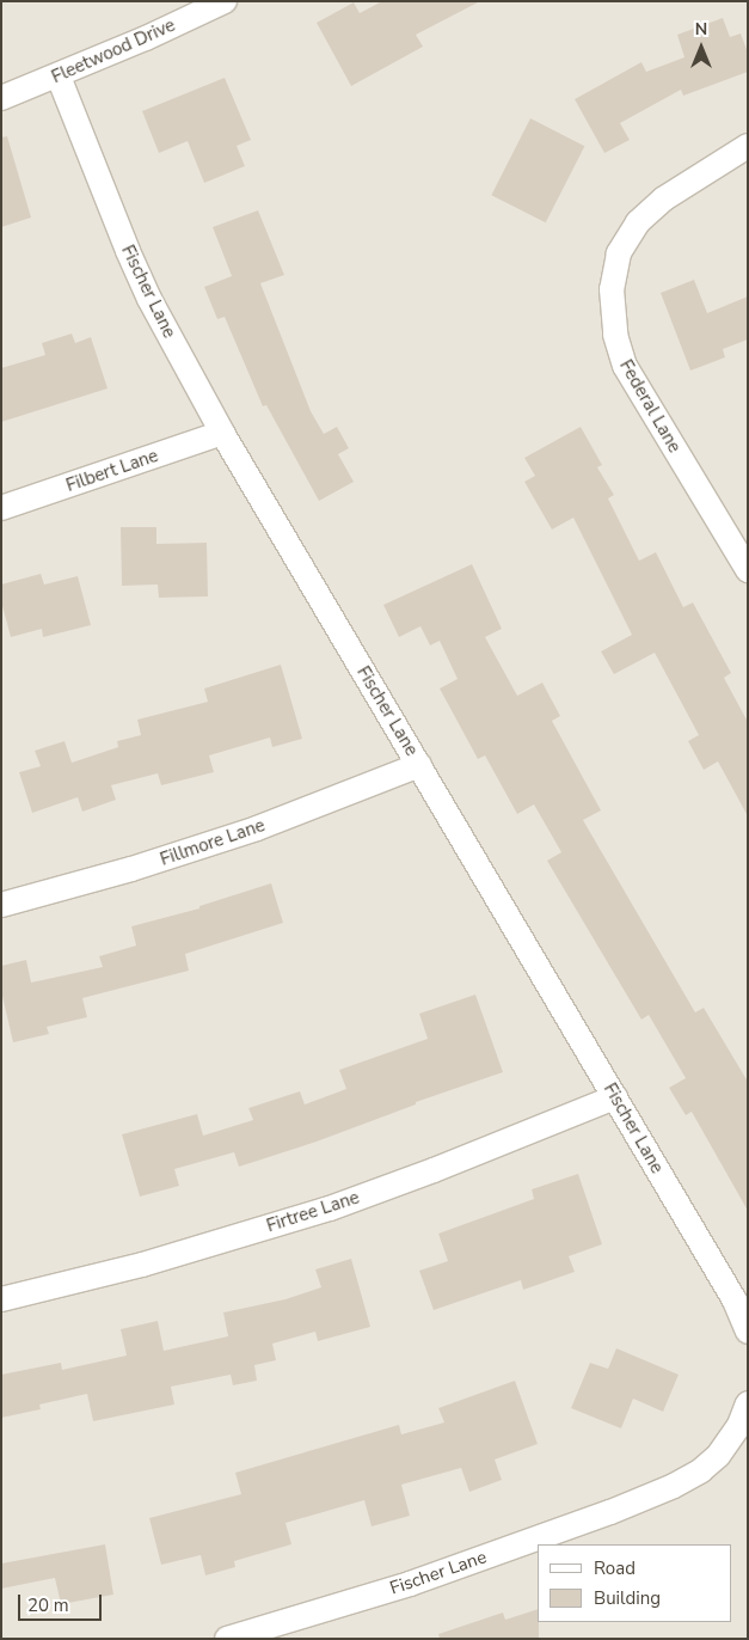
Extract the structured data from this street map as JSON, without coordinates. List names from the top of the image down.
{
  "streets": {
    "street": [
      "Fleetwood Drive",
      "Fischer Lane",
      "Federal Lane",
      "Filbert Lane",
      "Fillmore Lane",
      "Firtree Lane"
    ]
  },
  "crossings": [
    ["Fleetwood Drive", "Fischer Lane"],
    ["Fischer Lane", "Filbert Lane"],
    ["Fischer Lane", "Fillmore Lane"],
    ["Fischer Lane", "Firtree Lane"]
  ],
  "legend": ["Road", "Building"],
  "scale_bar": "20 m",
  "north": "top"
}
